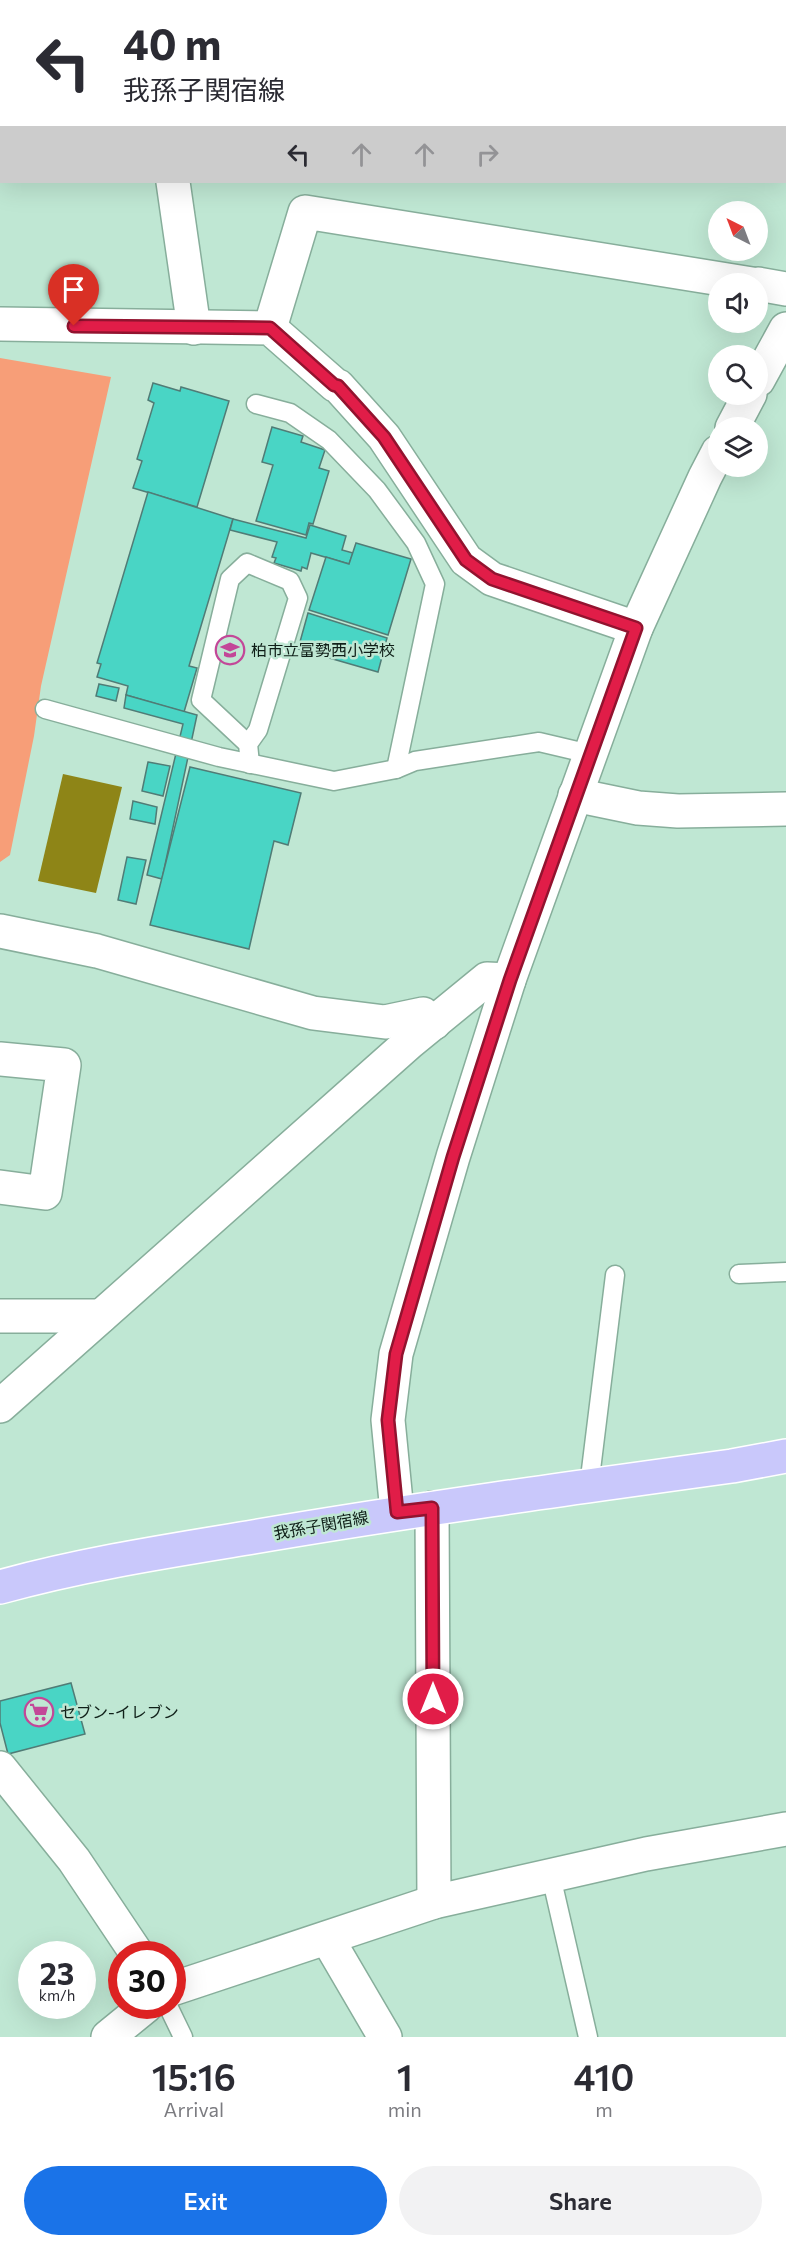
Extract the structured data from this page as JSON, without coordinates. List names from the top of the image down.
{
  "streets": {
    "main road": ["我孫子関宿線"]
  },
  "places": {
    "school or university": ["柏市立富勢西小学校"],
    "supermarket": ["セブン-イレブン"]
  },
  "north": "top left",
  "page": {
    "turn": ["40 m", "我孫子関宿線"],
    "speed": "23 km/h",
    "limit": "30",
    "eta": [
      "15:16",
      "Arrival",
      "1",
      "min",
      "410",
      "m"
    ],
    "buttons": ["Exit", "Share"]
  }
}
